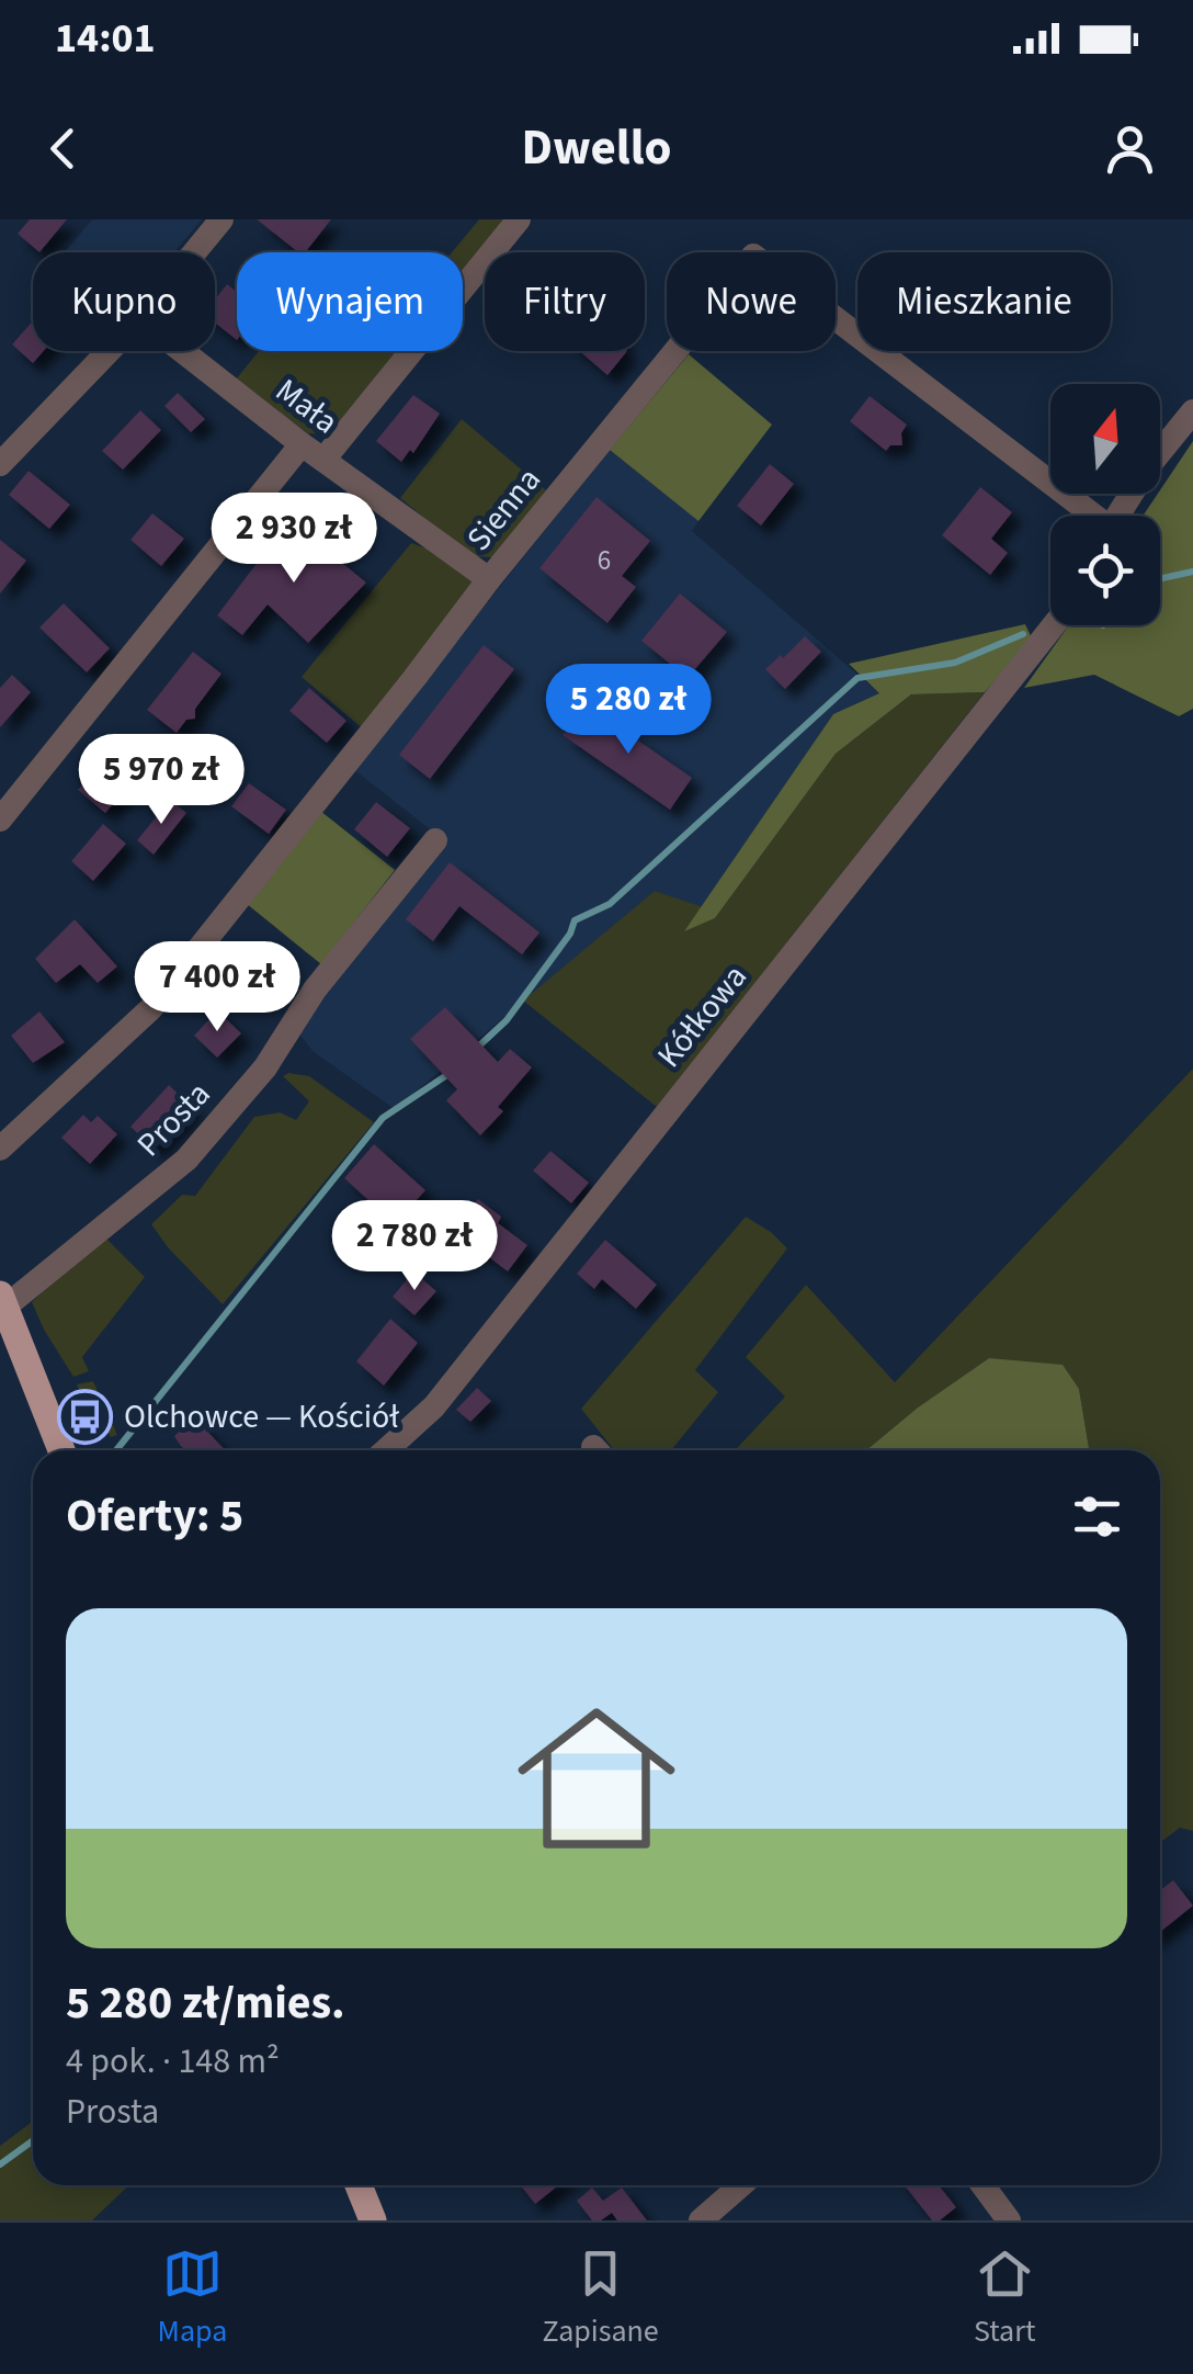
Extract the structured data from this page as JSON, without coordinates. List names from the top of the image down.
{
  "streets": {
    "street": [
      "Mała",
      "Sienna",
      "Kółkowa",
      "Prosta"
    ]
  },
  "crossings": [
    ["Mała", "Sienna"]
  ],
  "places": {
    "bus stop": ["Olchowce — Kościół"]
  },
  "house_numbers": ["6"],
  "north": "top",
  "page": {
    "status": "14:01",
    "header": "Dwello",
    "chip": [
      "Kupno",
      "Wynajem",
      "Filtry",
      "Nowe",
      "Mieszkanie"
    ],
    "price": [
      "2 930 zł",
      "5 280 zł",
      "5 970 zł",
      "7 400 zł",
      "2 780 zł"
    ],
    "heading": "Oferty: 5",
    "list": [
      {
        "name": "5 280 zł/mies.",
        "note": "4 pok. · 148 m² · Prosta"
      }
    ],
    "tabs": ["Mapa", "Zapisane", "Start"]
  }
}
